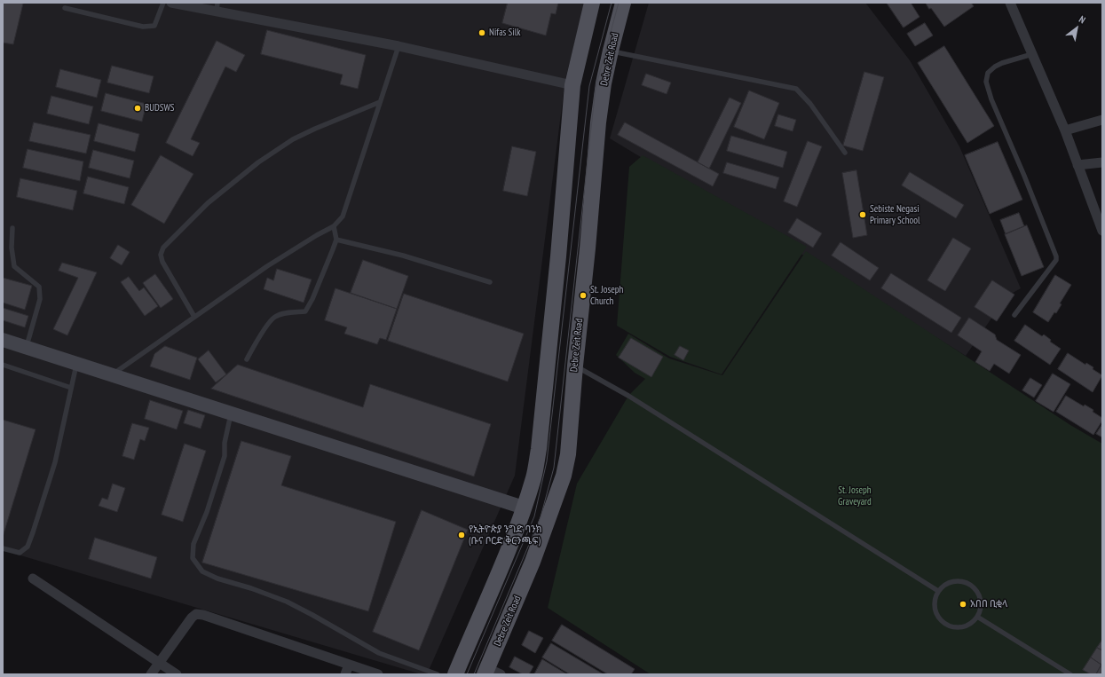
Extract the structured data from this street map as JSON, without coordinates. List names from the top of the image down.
{
  "streets": {
    "main road": ["Debre Zeit Road"]
  },
  "parks": ["St. Joseph Graveyard"],
  "places": [
    "Nifas Silk",
    "BUDSWS",
    "Sebiste Negasi Primary School",
    "St. Joseph Church",
    "የኢትዮጵያ ንግድ ባንክ (ቡና ቦርድ ቅርንጫፍ)",
    "አበበ ቢቂላ"
  ],
  "north": "top right"
}
